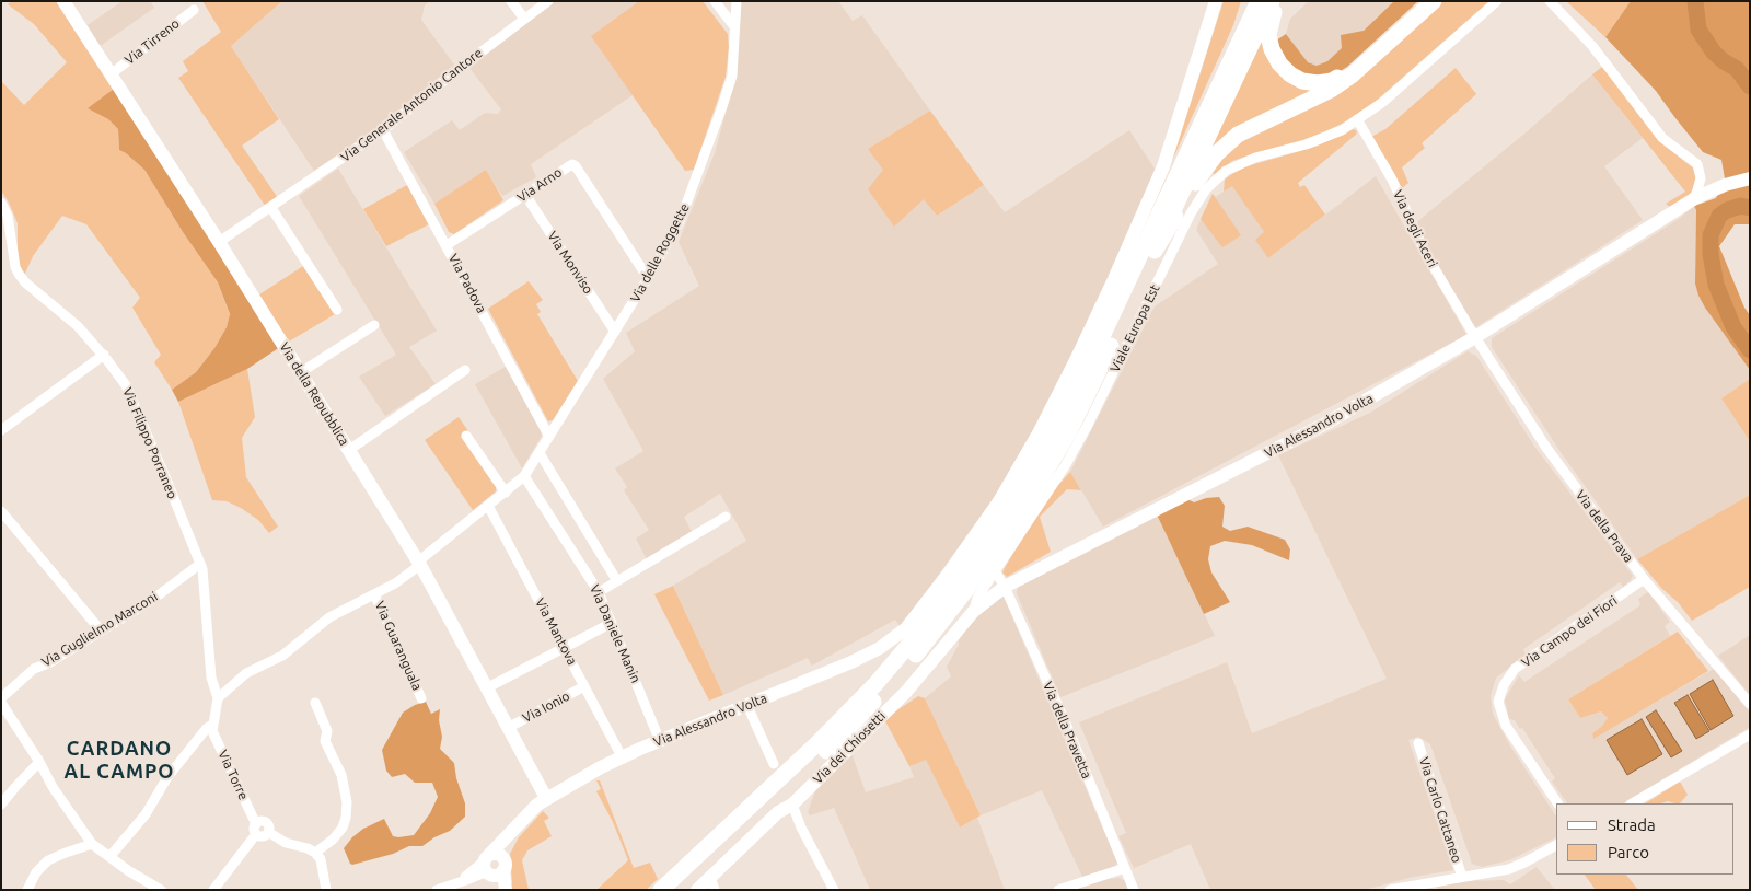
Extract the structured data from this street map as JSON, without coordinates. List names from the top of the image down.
{
  "streets": {
    "street": [
      "Via Tirreno",
      "Via Generale Antonio Cantore",
      "Via Arno",
      "Via degli Aceri",
      "Via delle Roggette",
      "Via Monviso",
      "Via Padova",
      "Viale Europa Est",
      "Via della Repubblica",
      "Via Alessandro Volta",
      "Via Filippo Porraneo",
      "Via della Prava",
      "Via Guglielmo Marconi",
      "Via Mantova",
      "Via Campo dei Fiori",
      "Via Daniele Manin",
      "Via Guaranguala",
      "Via Ionio",
      "Via della Pravetta",
      "Via dei Chiosetti",
      "Via Torre",
      "Via Carlo Cattaneo"
    ]
  },
  "crossings": [
    ["Via Tirreno", "Via della Repubblica"],
    ["Via Generale Antonio Cantore", "Via Padova"],
    ["Via Generale Antonio Cantore", "Via della Repubblica"],
    ["Via Arno", "Via delle Roggette"],
    ["Via Arno", "Via Monviso"],
    ["Via Arno", "Via Padova"],
    ["Via degli Aceri", "Viale Europa Est"],
    ["Via degli Aceri", "Via Alessandro Volta"],
    ["Via degli Aceri", "Via della Prava"],
    ["Via delle Roggette", "Via Monviso"],
    ["Via delle Roggette", "Via Padova"],
    ["Via delle Roggette", "Via della Repubblica"],
    ["Via delle Roggette", "Via Mantova"],
    ["Via delle Roggette", "Via Daniele Manin"],
    ["Via delle Roggette", "Via Guaranguala"],
    ["Viale Europa Est", "Via Alessandro Volta"],
    ["Viale Europa Est", "Via della Pravetta"],
    ["Via della Repubblica", "Via Alessandro Volta"],
    ["Via della Repubblica", "Via Guaranguala"],
    ["Via della Repubblica", "Via Ionio"],
    ["Via Alessandro Volta", "Via della Prava"],
    ["Via Alessandro Volta", "Via Mantova"],
    ["Via Alessandro Volta", "Via Daniele Manin"],
    ["Via Alessandro Volta", "Via della Pravetta"],
    ["Via Alessandro Volta", "Via dei Chiosetti"],
    ["Via Filippo Porraneo", "Via Guglielmo Marconi"],
    ["Via Filippo Porraneo", "Via Guaranguala"],
    ["Via Filippo Porraneo", "Via Torre"],
    ["Via della Prava", "Via Campo dei Fiori"],
    ["Via Mantova", "Via Ionio"]
  ],
  "districts": ["CARDANO AL CAMPO"],
  "legend": ["Strada", "Parco"]
}
